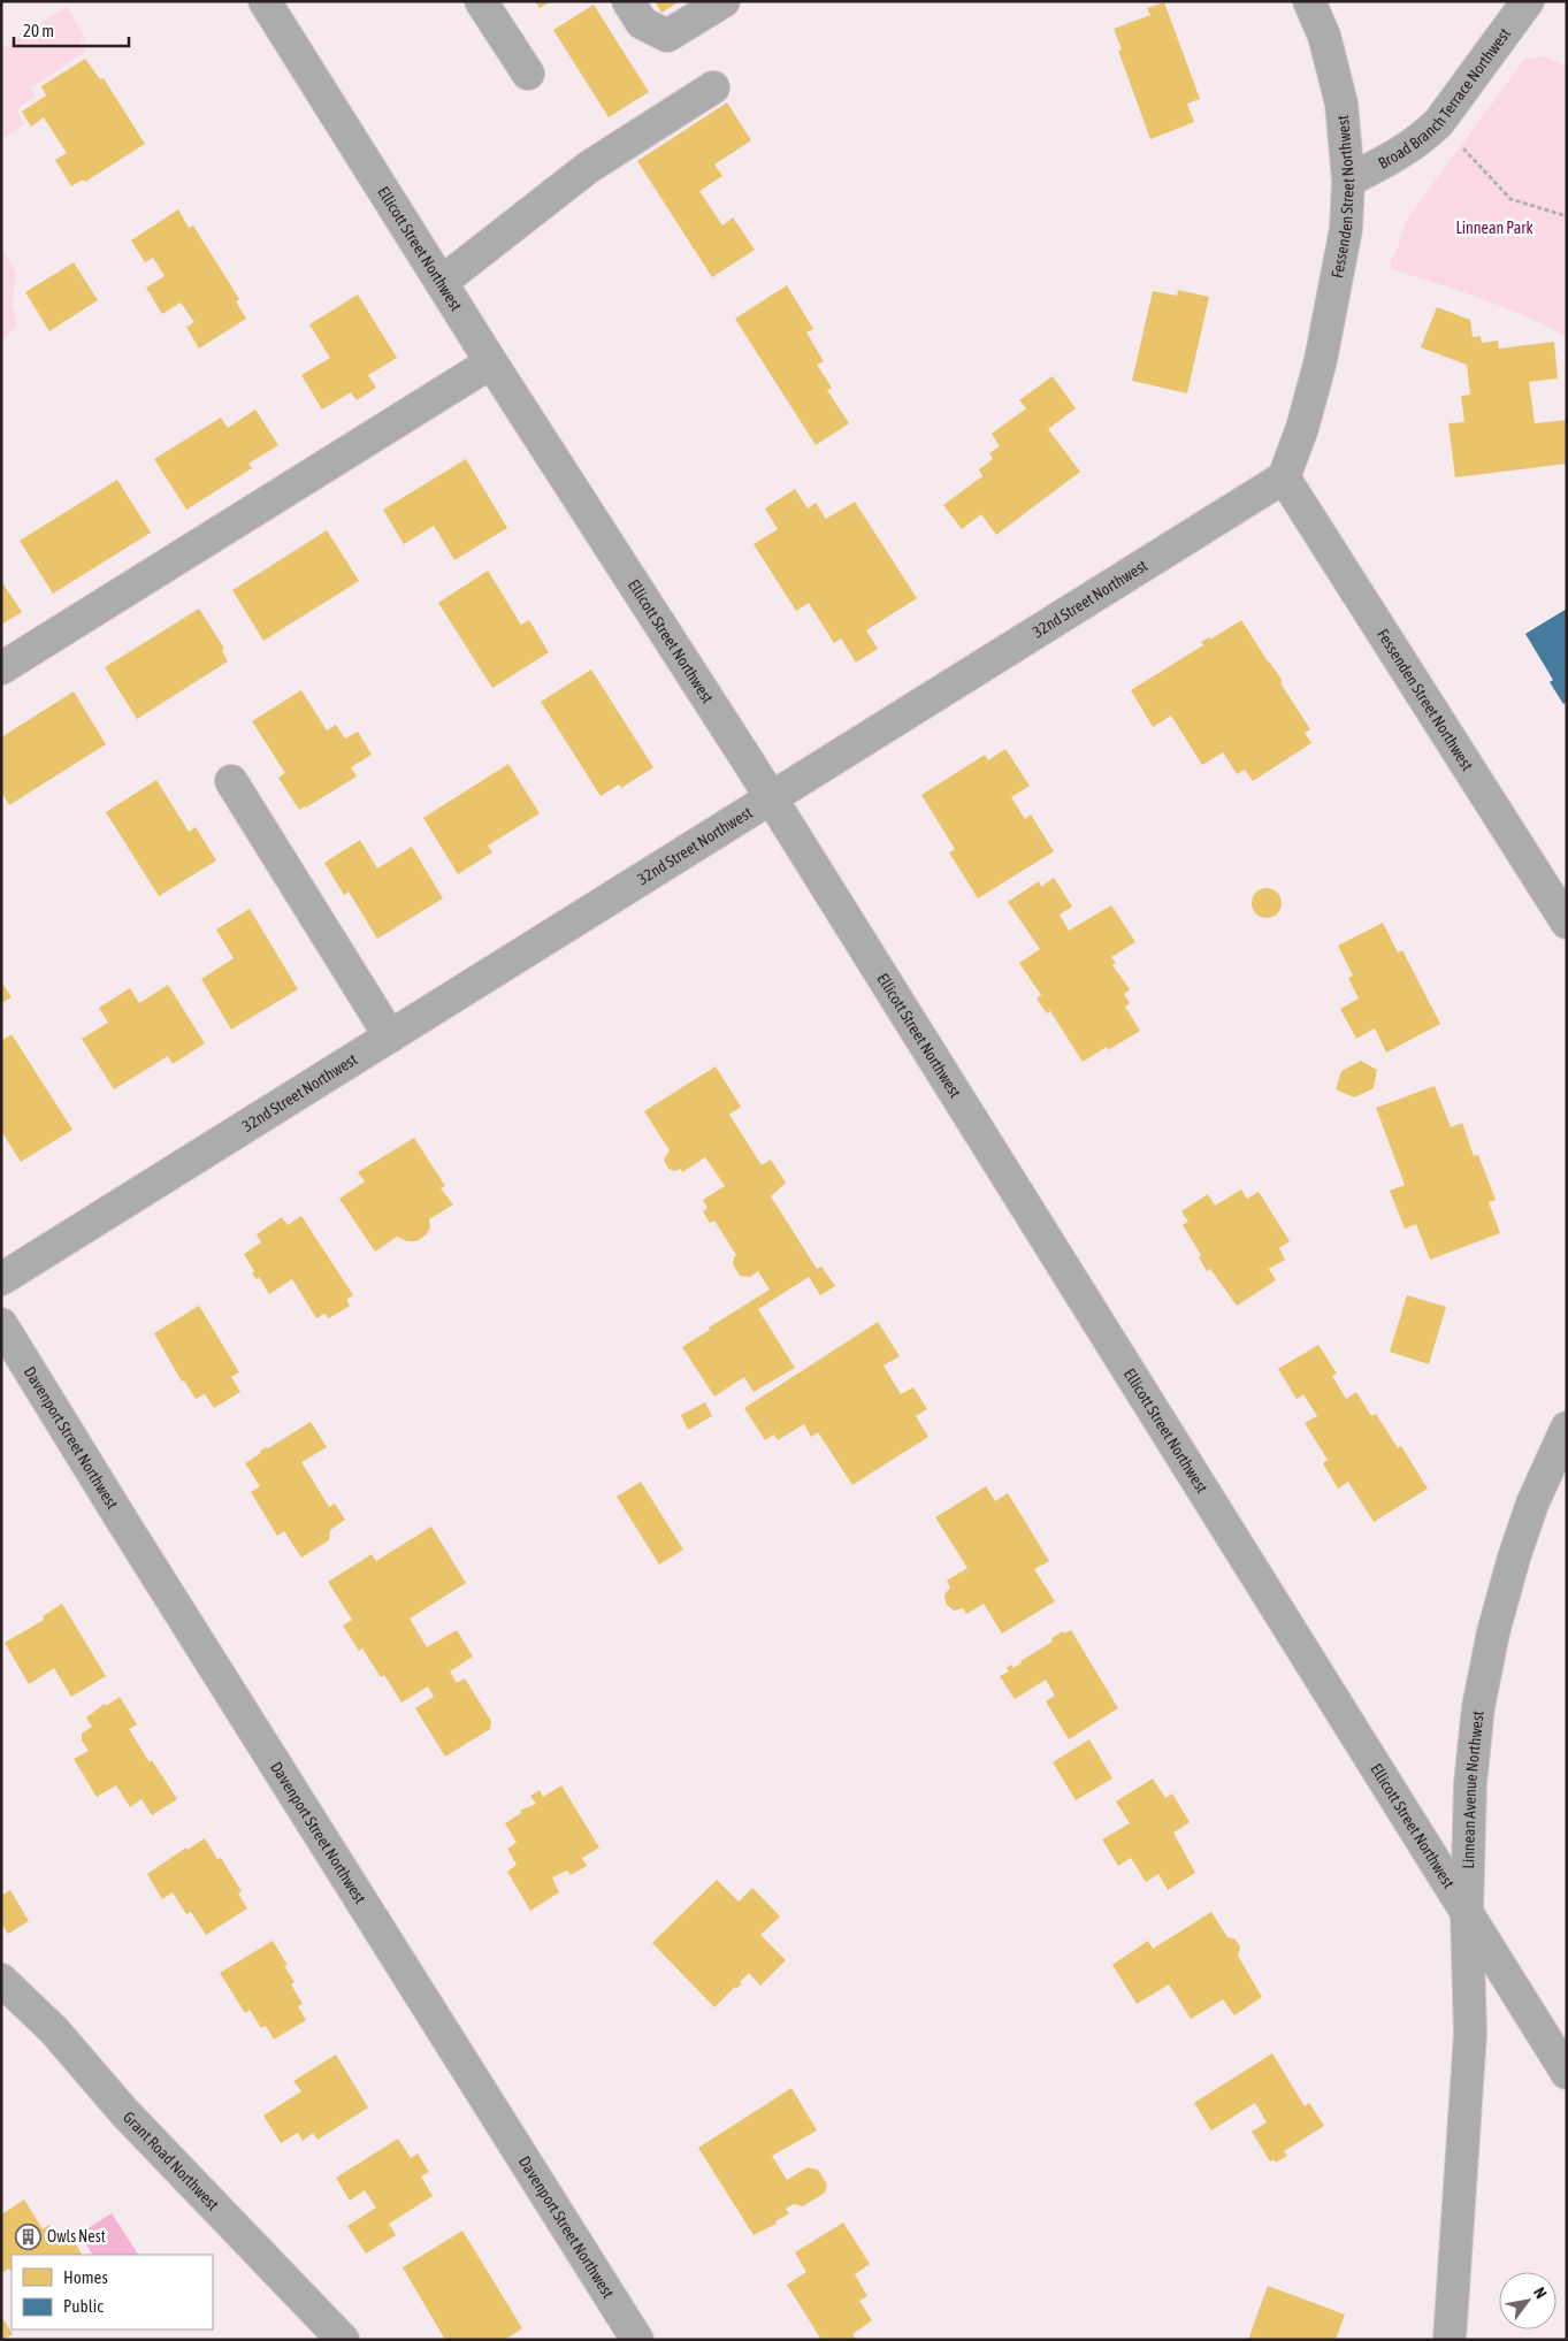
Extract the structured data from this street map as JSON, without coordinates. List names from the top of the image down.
{
  "streets": {
    "street": [
      "Broad Branch Terrace Northwest",
      "Fessenden Street Northwest",
      "Ellicott Street Northwest",
      "32nd Street Northwest",
      "Davenport Street Northwest",
      "Linnean Avenue Northwest",
      "Grant Road Northwest"
    ]
  },
  "crossings": [
    ["Broad Branch Terrace Northwest", "Fessenden Street Northwest"],
    ["Fessenden Street Northwest", "32nd Street Northwest"],
    ["Ellicott Street Northwest", "32nd Street Northwest"],
    ["Ellicott Street Northwest", "Linnean Avenue Northwest"]
  ],
  "parks": ["Linnean Park"],
  "places": {
    "building": ["Owls Nest"]
  },
  "legend": ["Homes", "Public"],
  "scale_bar": "20 m",
  "north": "top right"
}
